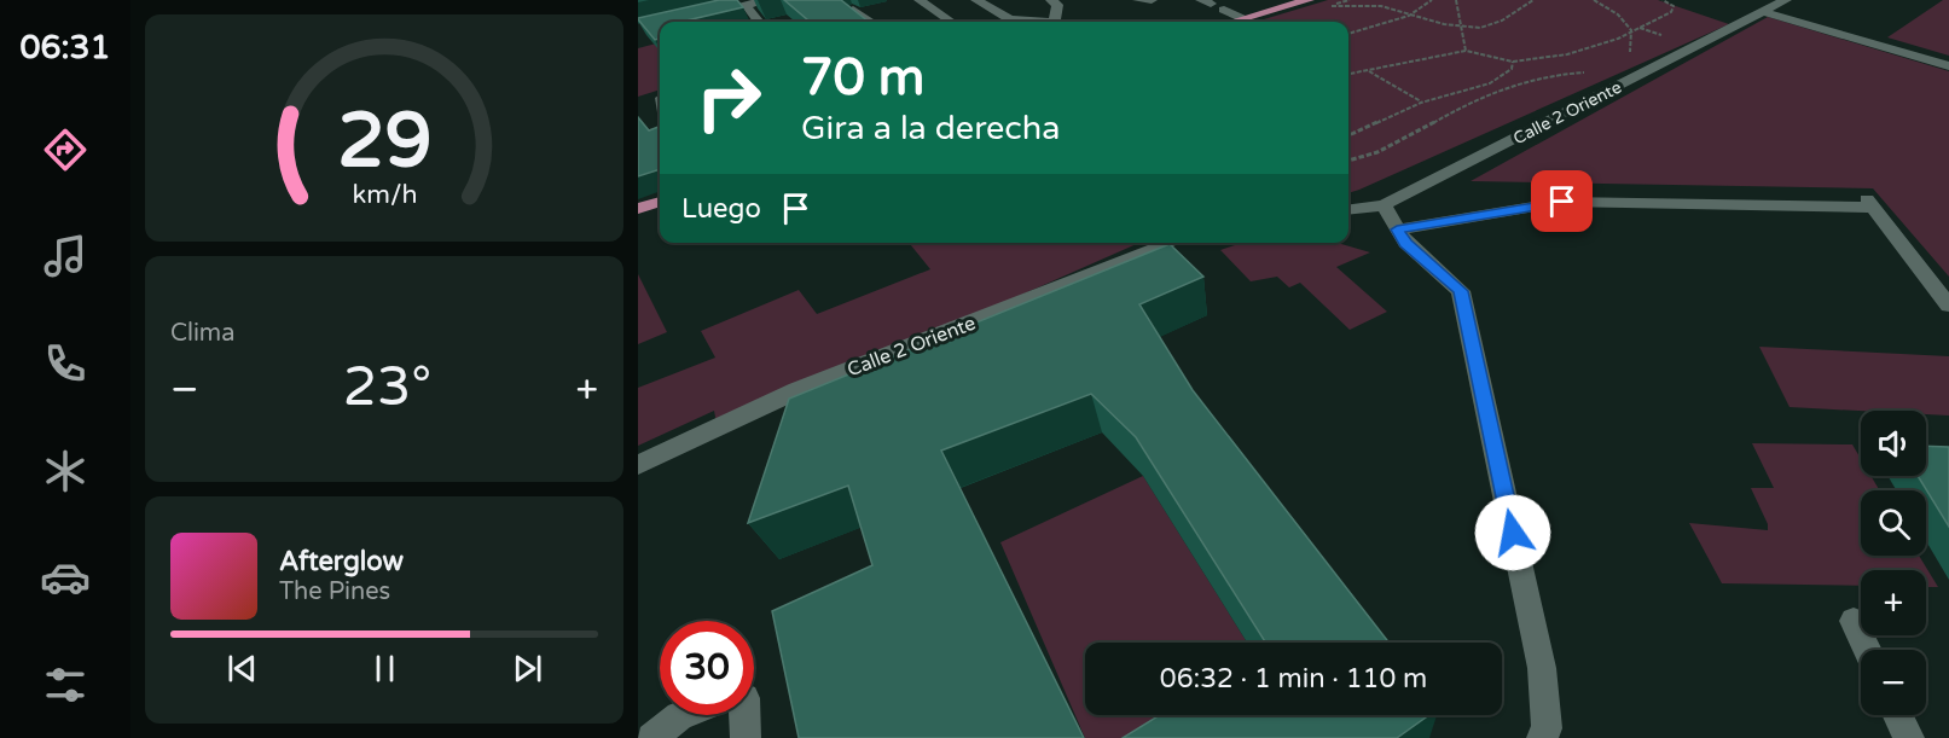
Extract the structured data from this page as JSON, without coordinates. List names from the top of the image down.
{
  "streets": {
    "street": ["Calle 2 Oriente"]
  },
  "page": {
    "tabs": "06:31",
    "turn": ["70 m", "Gira a la derecha"],
    "then": "Luego",
    "tile": "Clima",
    "heat": ["−", "23°", "+"],
    "map_buttons": ["+", "−"],
    "song": ["Afterglow", "The Pines"],
    "limit": "30",
    "trip": "06:32 · 1 min · 110 m",
    "gauge": ["29", "km/h"]
  }
}
